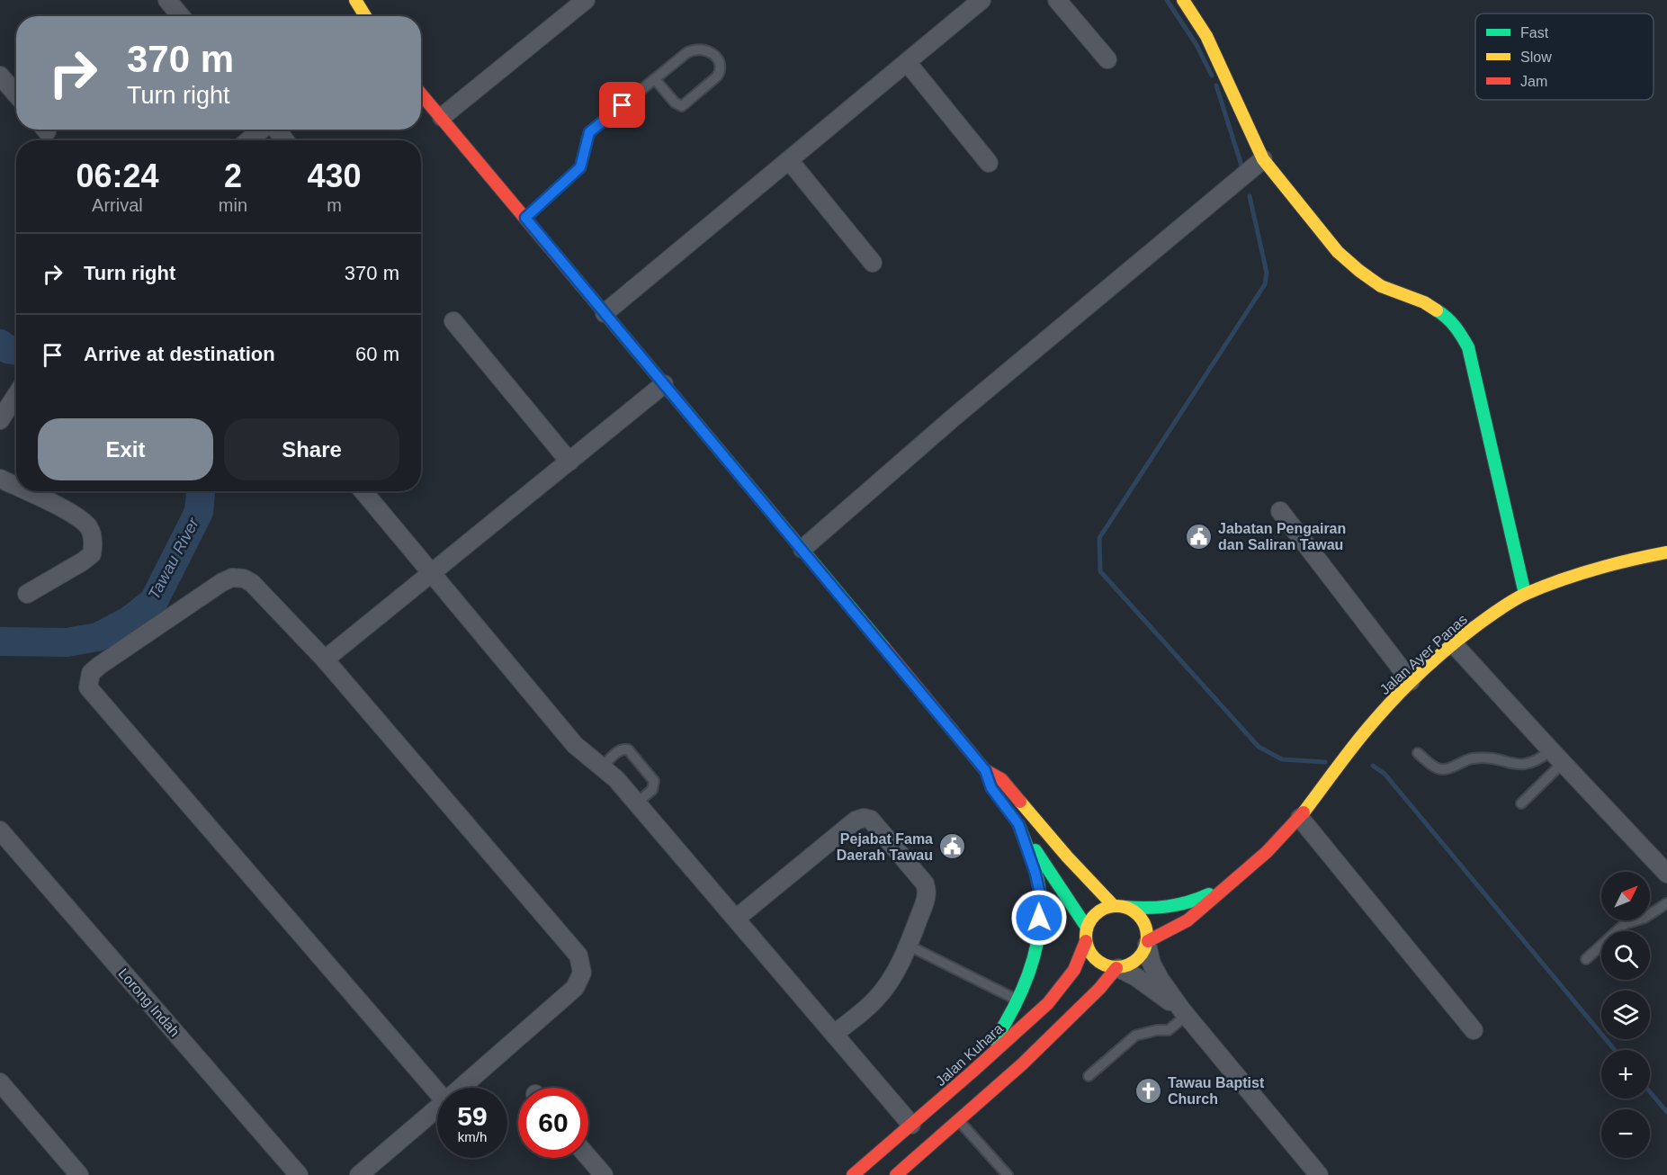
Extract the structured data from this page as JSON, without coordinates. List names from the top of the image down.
{
  "streets": {
    "main road": ["Jalan Ayer Panas", "Jalan Kuhara"],
    "street": ["Lorong Indah"]
  },
  "crossings": [
    ["Jalan Ayer Panas", "Jalan Kuhara"]
  ],
  "water": ["Tawau River"],
  "places": {
    "public building": ["Jabatan Pengairan dan Saliran Tawau", "Pejabat Fama Daerah Tawau"],
    "church": ["Tawau Baptist Church"]
  },
  "legend": ["Fast", "Slow", "Jam"],
  "north": "top right",
  "page": {
    "turn": ["370 m", "Turn right"],
    "eta": [
      "06:24",
      "Arrival",
      "2",
      "min",
      "430",
      "m"
    ],
    "list": [
      {
        "name": "Turn right",
        "value": "370 m"
      },
      {
        "name": "Arrive at destination",
        "value": "60 m"
      }
    ],
    "buttons": ["Exit", "Share"],
    "map_buttons": ["+", "−"],
    "speed": "59 km/h",
    "limit": "60"
  }
}
